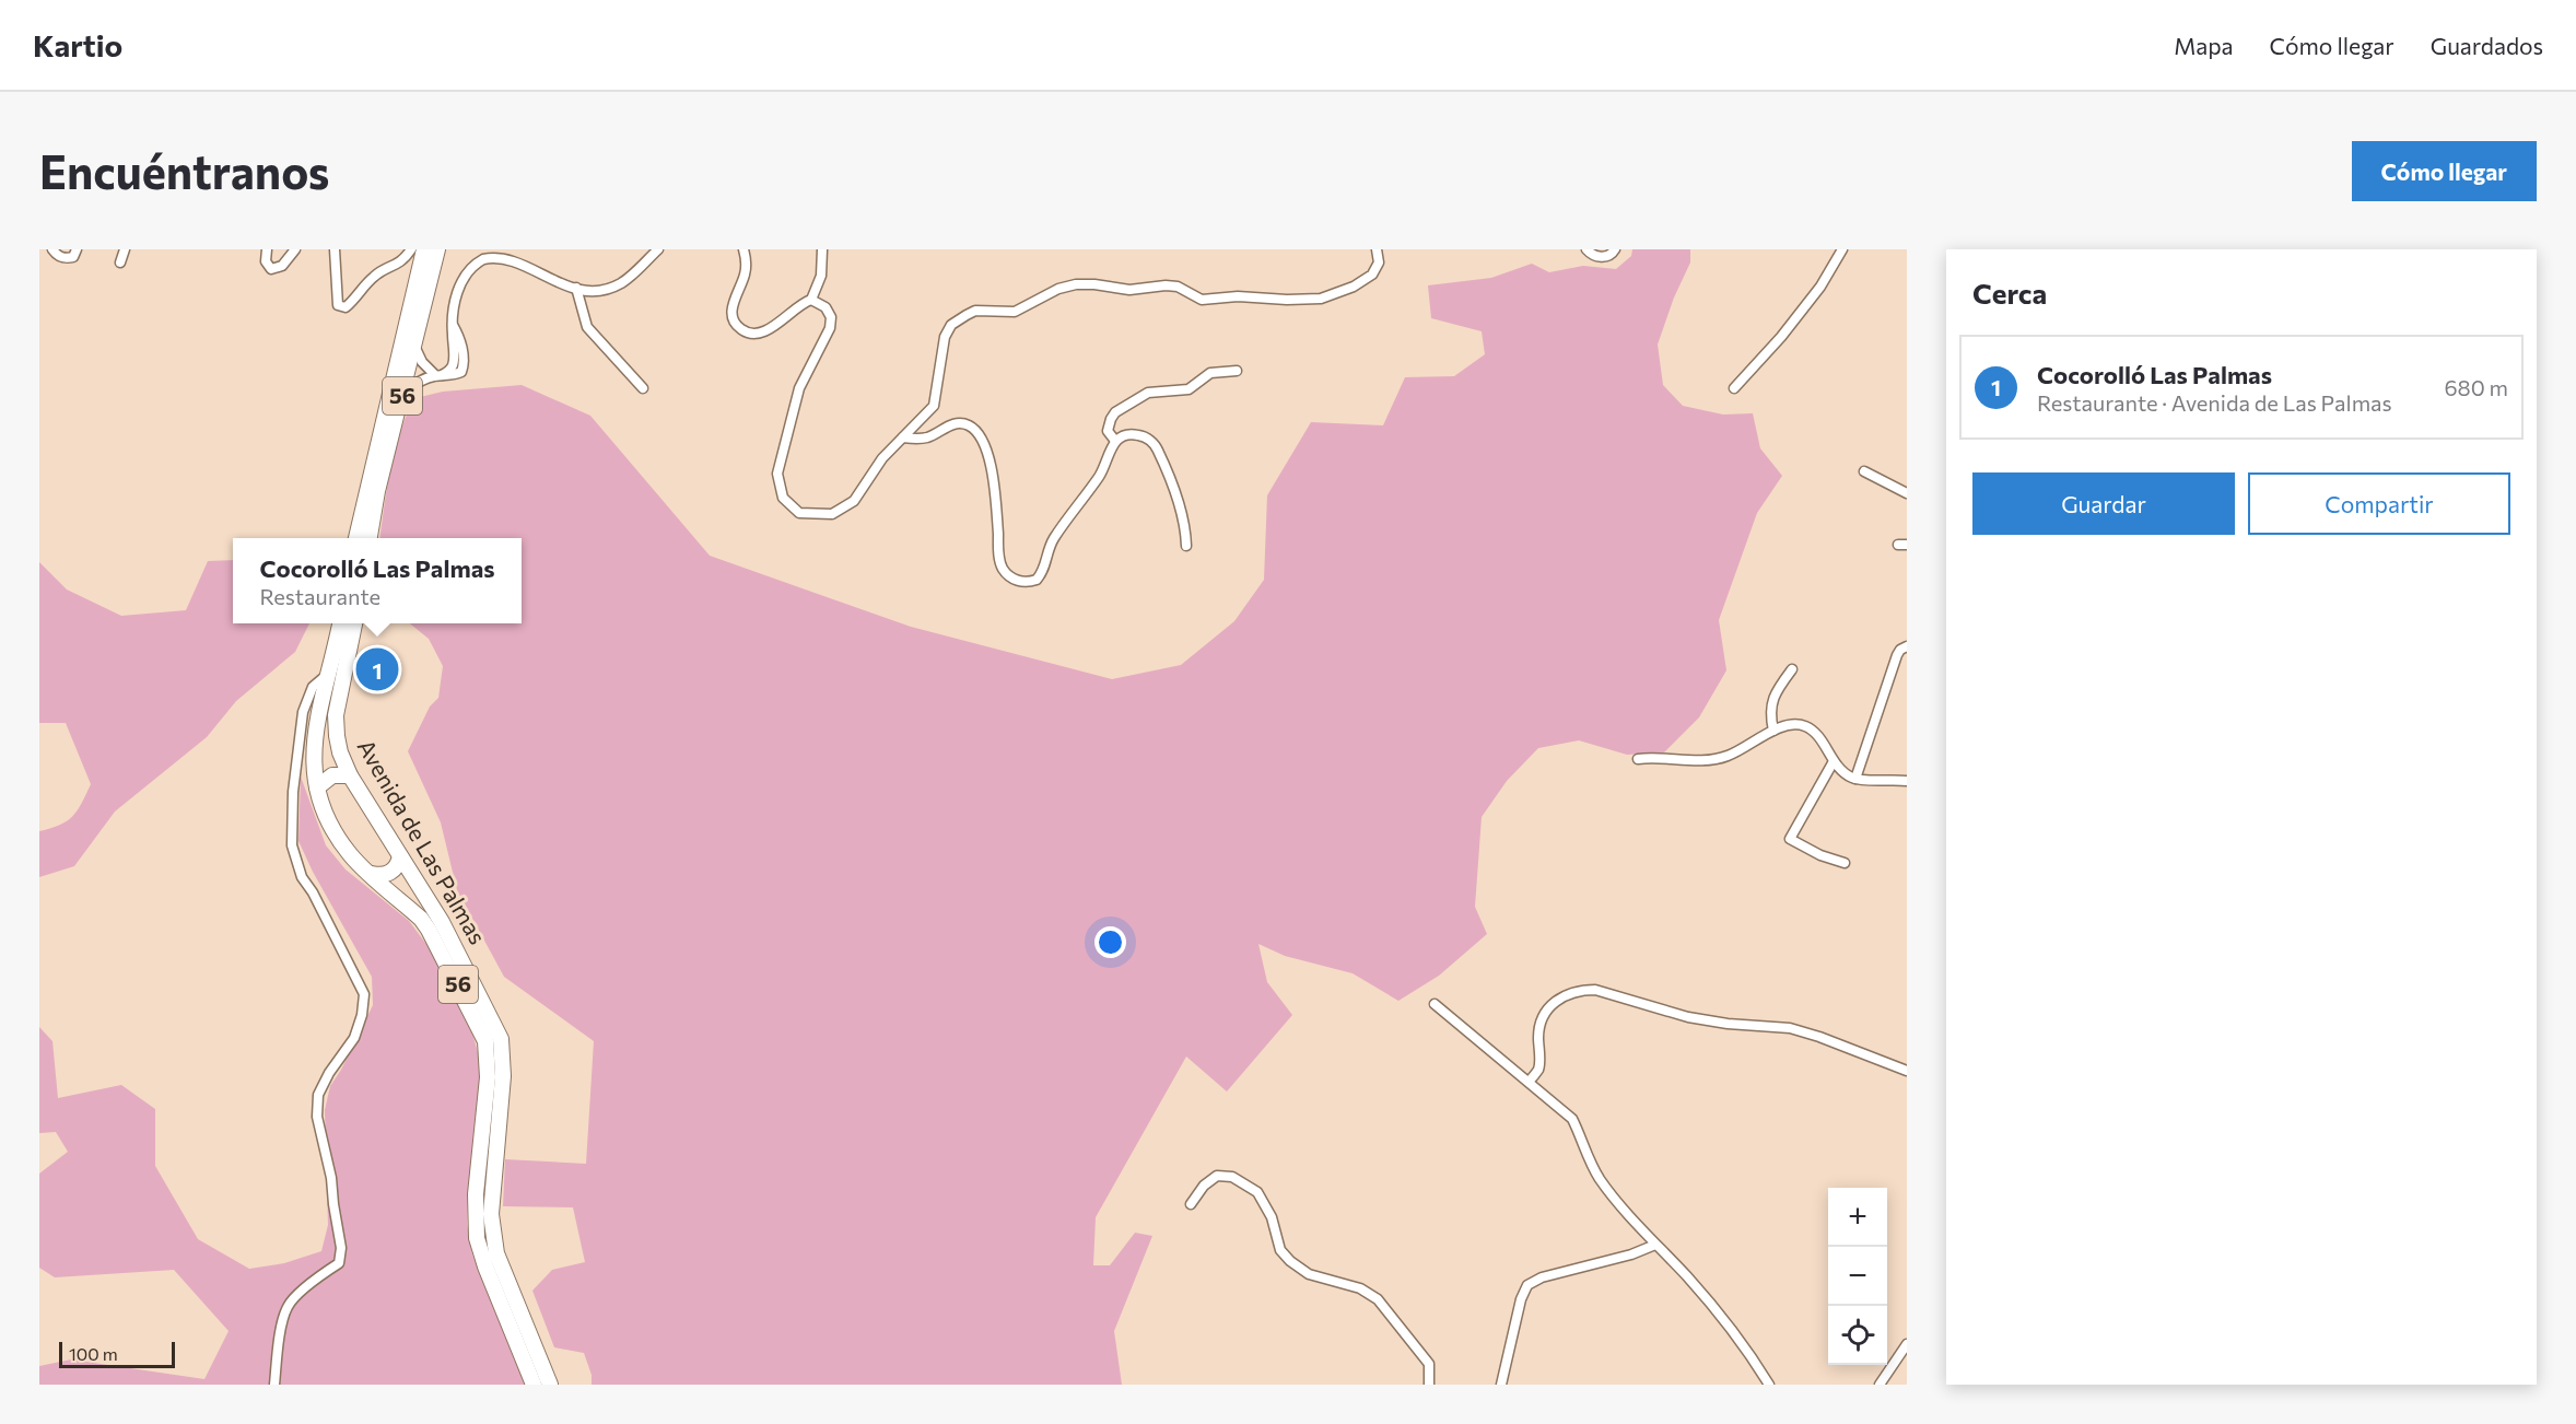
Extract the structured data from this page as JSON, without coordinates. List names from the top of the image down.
{
  "streets": {
    "main road": ["56", "Avenida de Las Palmas"]
  },
  "scale_bar": "100 m",
  "page": {
    "header": "Kartio",
    "nav": ["Mapa", "Cómo llegar", "Guardados"],
    "buttons": [
      "Cómo llegar",
      ["Guardar", "Compartir"]
    ],
    "title": "Encuéntranos",
    "heading": "Cerca",
    "list": [
      {
        "mark": "1",
        "name": "Cocorolló Las Palmas",
        "note": "Restaurante · Avenida de Las Palmas",
        "value": "680 m"
      }
    ],
    "popup": ["Cocorolló Las Palmas", "Restaurante"],
    "pins": "1",
    "map_buttons": ["+", "−"],
    "scale": "100 m"
  }
}
